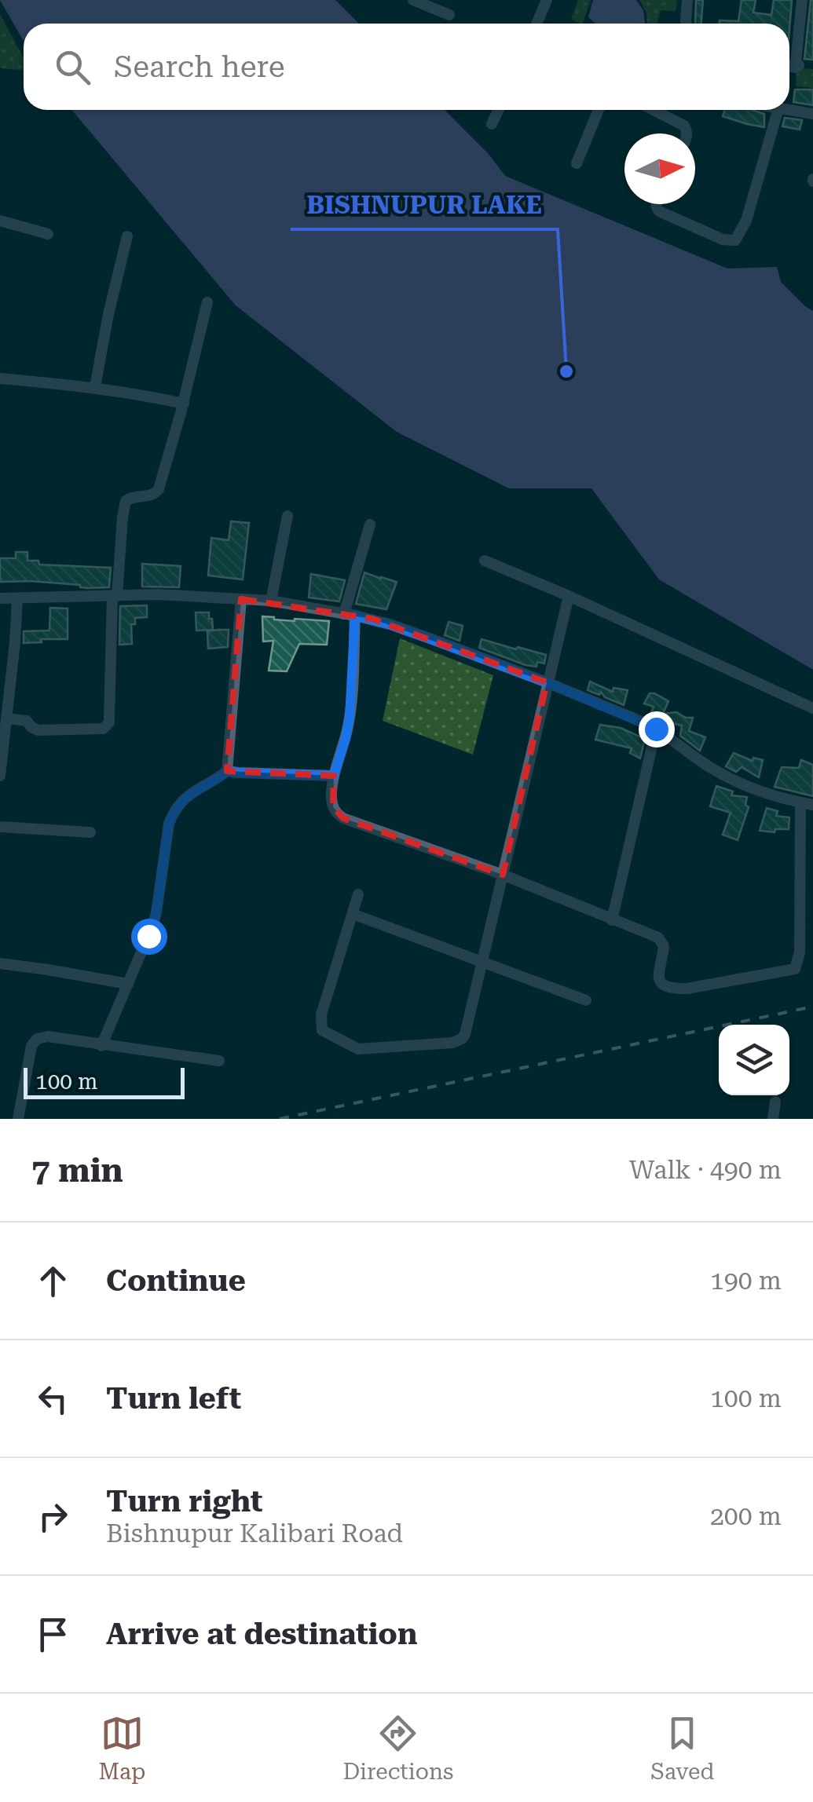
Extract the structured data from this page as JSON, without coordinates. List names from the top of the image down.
{
  "places": ["BISHNUPUR LAKE"],
  "scale_bar": "100 m",
  "north": "right",
  "page": {
    "search": "Search here",
    "scale": "100 m",
    "heading": ["7 min", "Walk · 490 m"],
    "list": [
      ["Continue", "190 m"],
      ["Turn left", "100 m"],
      ["Turn right", "Bishnupur Kalibari Road", "200 m"],
      "Arrive at destination"
    ],
    "nav": ["Map", "Directions", "Saved"]
  }
}
